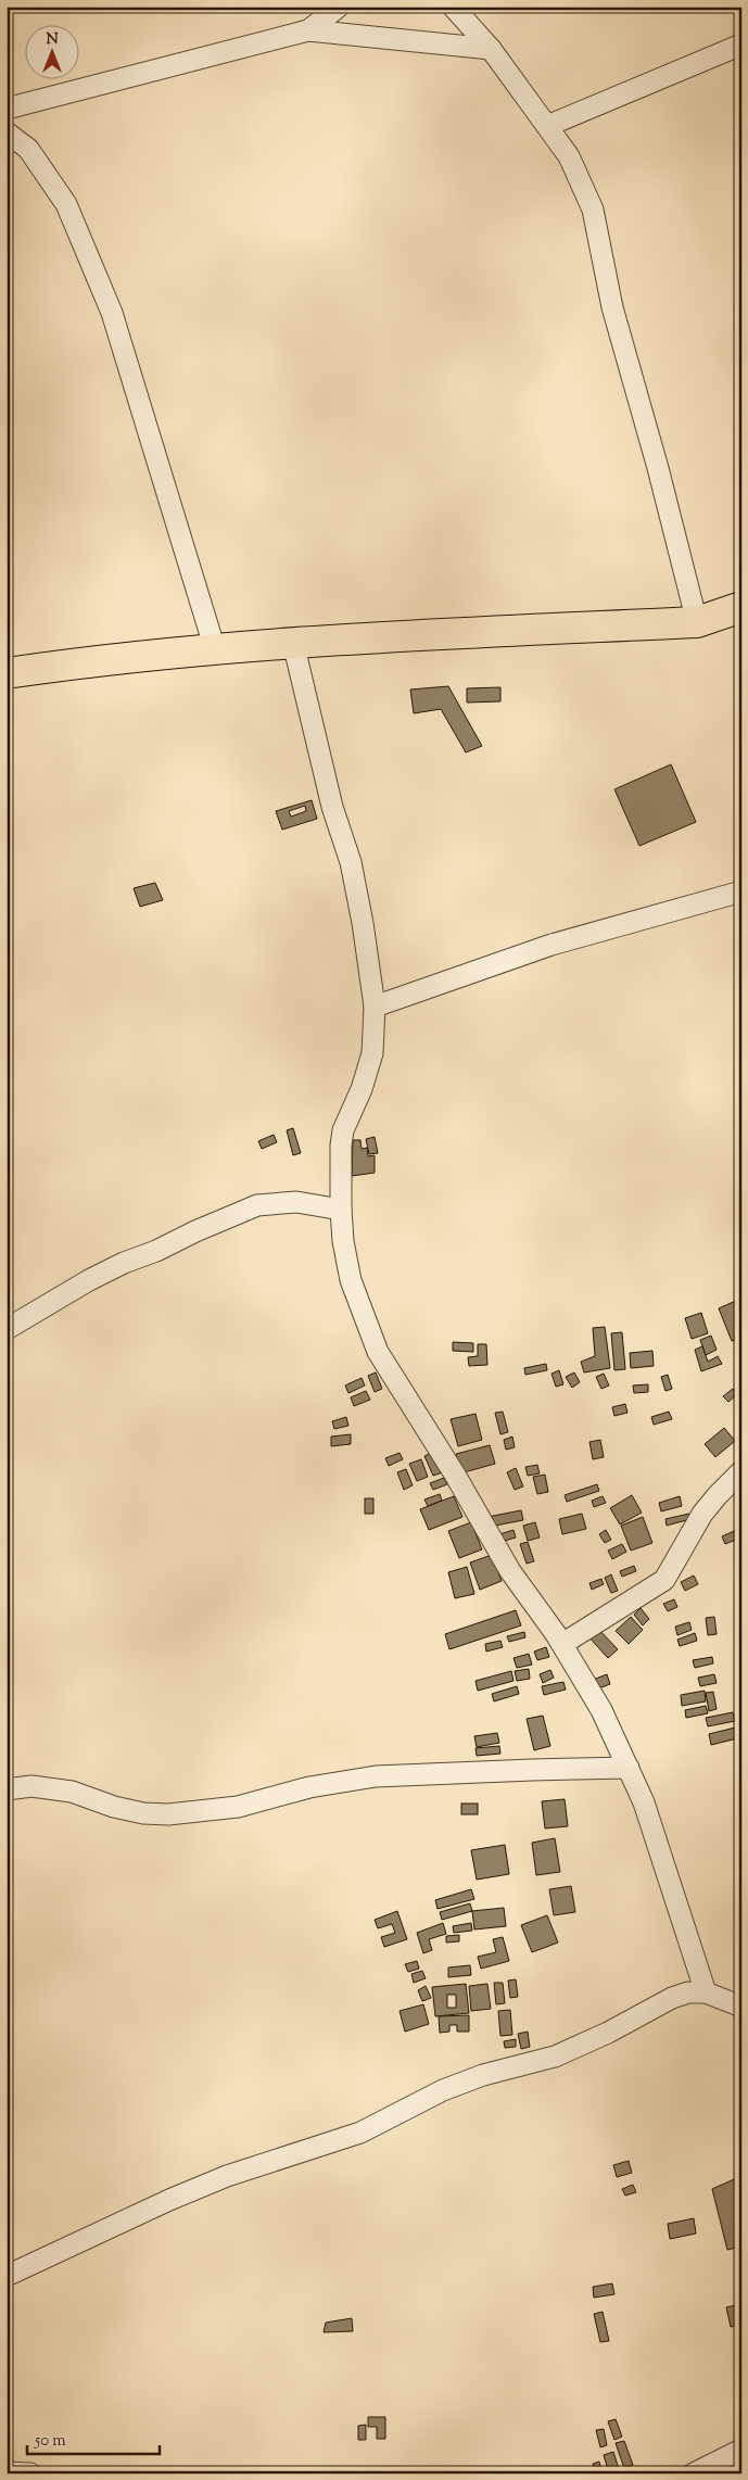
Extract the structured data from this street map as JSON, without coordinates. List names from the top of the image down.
{
  "scale_bar": "50 m",
  "north": "top"
}
